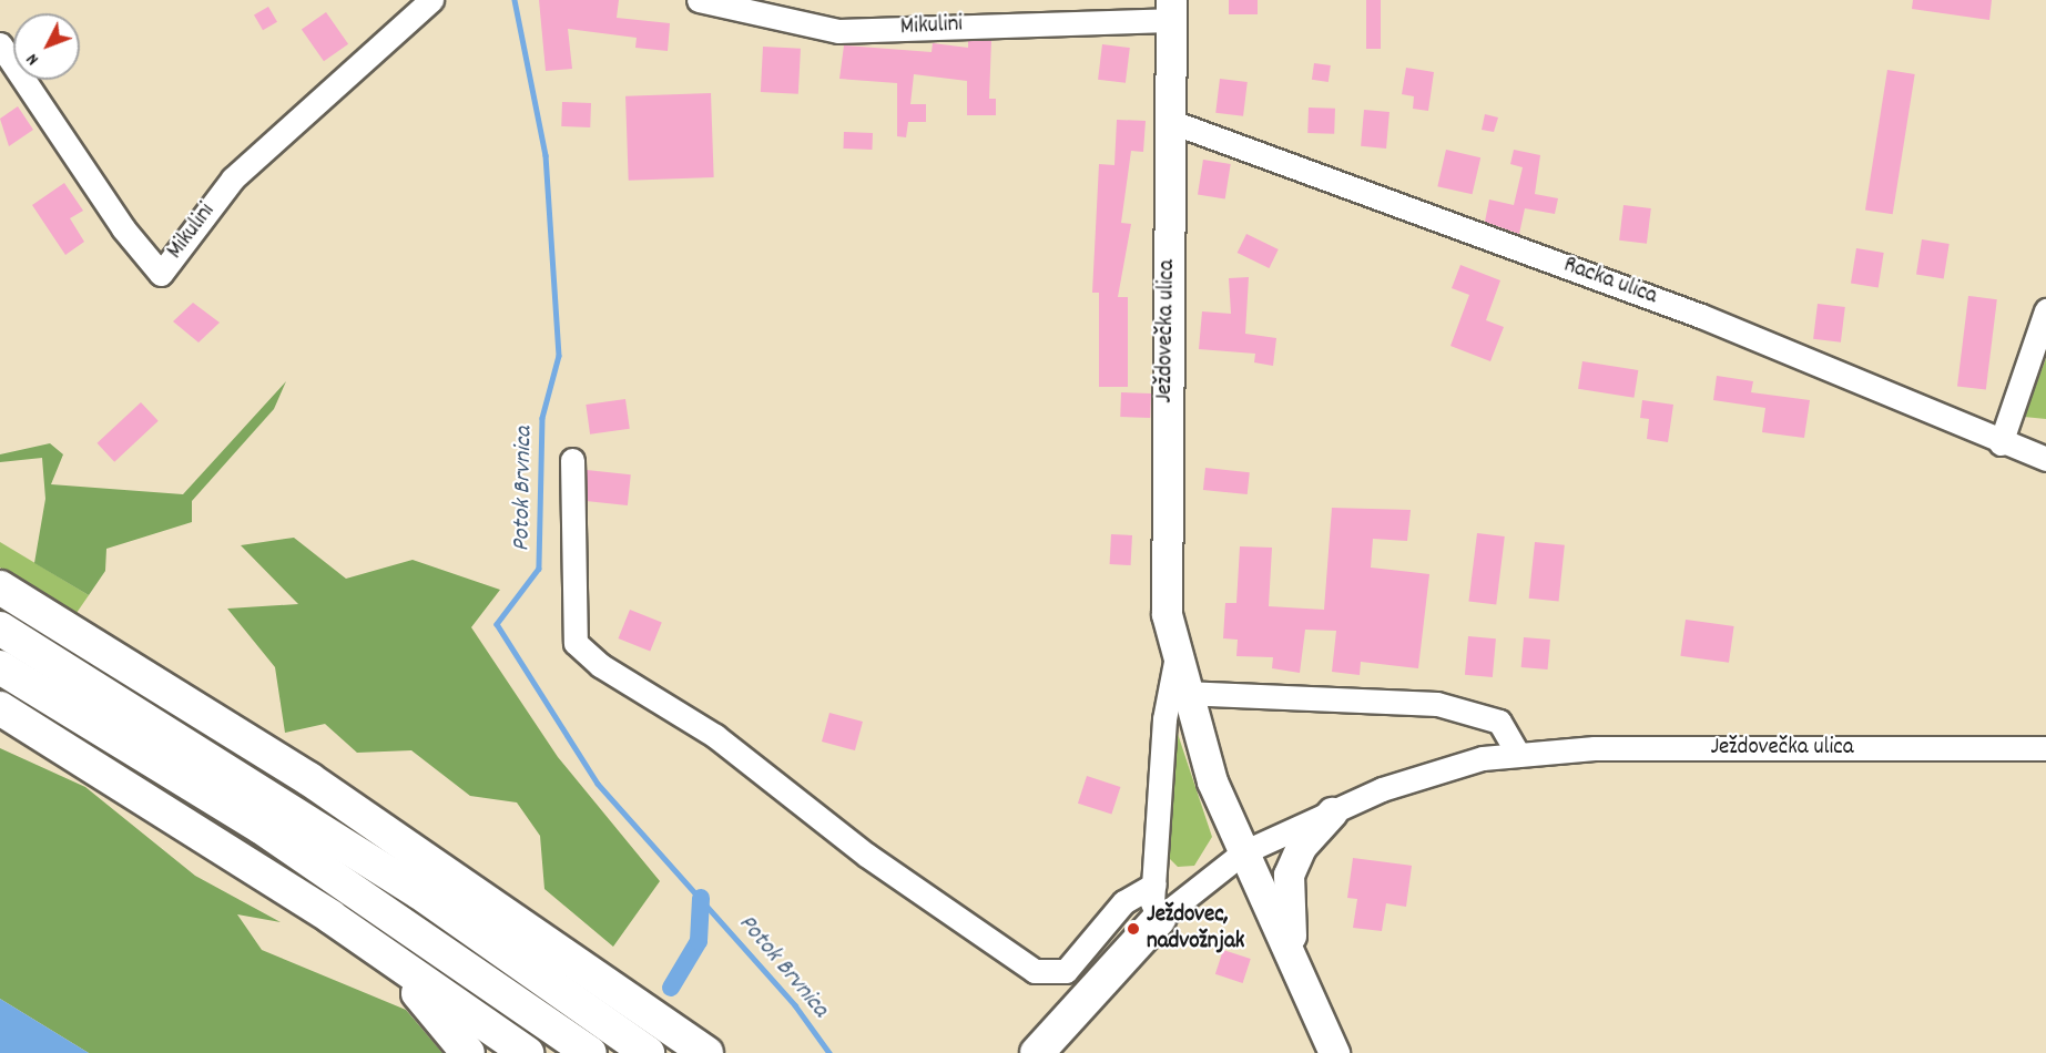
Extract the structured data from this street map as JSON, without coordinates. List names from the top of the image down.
{
  "streets": {
    "main road": ["Ježdovečka ulica"],
    "street": ["Mikulini", "Racka ulica"]
  },
  "crossings": [
    ["Mikulini", "Ježdovečka ulica"],
    ["Racka ulica", "Ježdovečka ulica"]
  ],
  "water": ["Potok Brvnica"],
  "places": ["Ježdovec, nadvožnjak"],
  "north": "bottom left"
}
